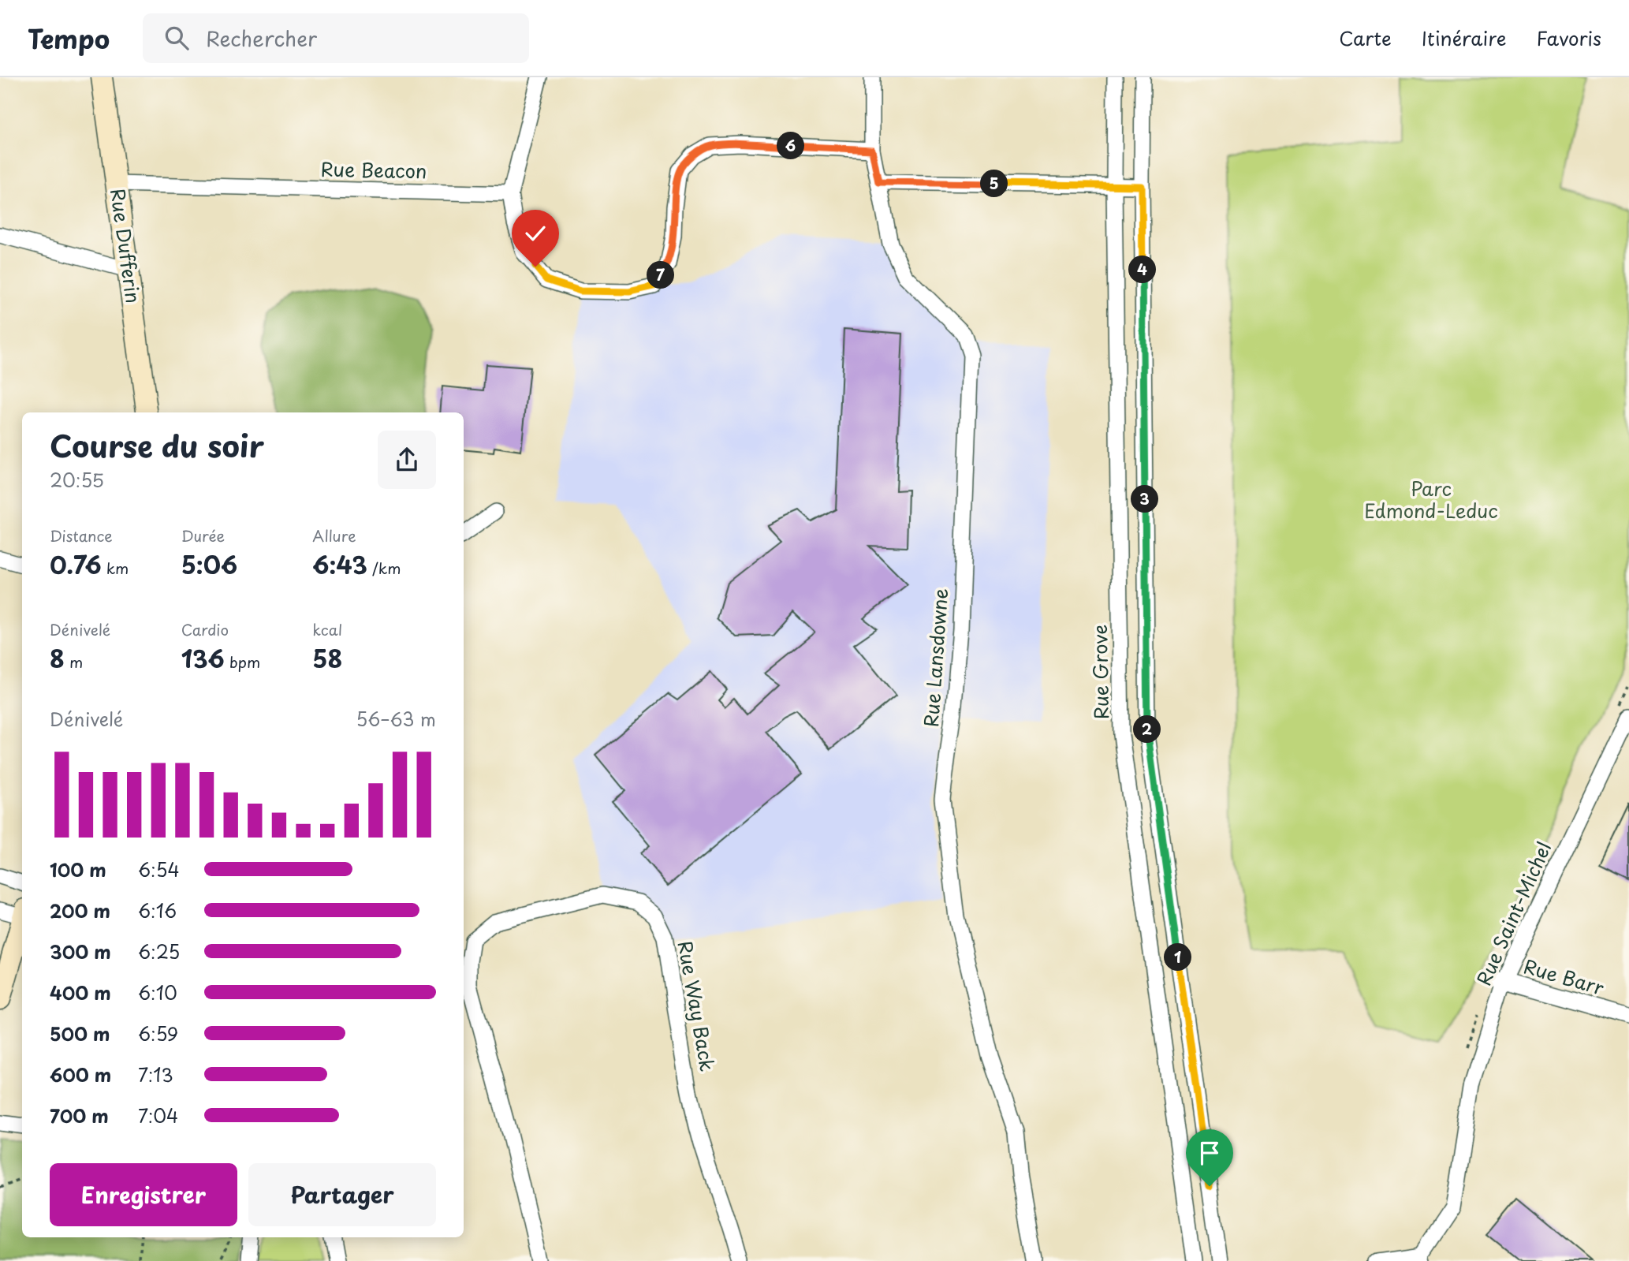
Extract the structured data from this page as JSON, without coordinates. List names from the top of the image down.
{
  "streets": {
    "main road": ["Rue Dufferin"],
    "street": [
      "Rue Beacon",
      "Rue Lansdowne",
      "Rue Grove",
      "Rue Saint-Michel",
      "Rue Barr",
      "Rue Way Back"
    ]
  },
  "crossings": [
    ["Rue Beacon", "Rue Dufferin"],
    ["Rue Saint-Michel", "Rue Barr"]
  ],
  "parks": ["Parc Edmond-Leduc"],
  "page": {
    "header": "Tempo",
    "search": "Rechercher",
    "nav": ["Carte", "Itinéraire", "Favoris"],
    "pins": [
      "6",
      "5",
      "4",
      "7",
      "3",
      "2",
      "1"
    ],
    "heading": ["Course du soir", "20:55"],
    "stats": [
      ["Distance", "0.76 km"],
      ["Durée", "5:06"],
      ["Allure", "6:43 /km"],
      ["Dénivelé", "8 m"],
      ["Cardio", "136 bpm"],
      ["kcal", "58"]
    ],
    "chart": ["Dénivelé", "56–63 m"],
    "list": [
      {
        "name": "100 m",
        "note": "6:54"
      },
      {
        "name": "200 m",
        "note": "6:16"
      },
      {
        "name": "300 m",
        "note": "6:25"
      },
      {
        "name": "400 m",
        "note": "6:10"
      },
      {
        "name": "500 m",
        "note": "6:59"
      },
      {
        "name": "600 m",
        "note": "7:13"
      },
      {
        "name": "700 m",
        "note": "7:04"
      }
    ],
    "buttons": ["Enregistrer", "Partager"]
  }
}
